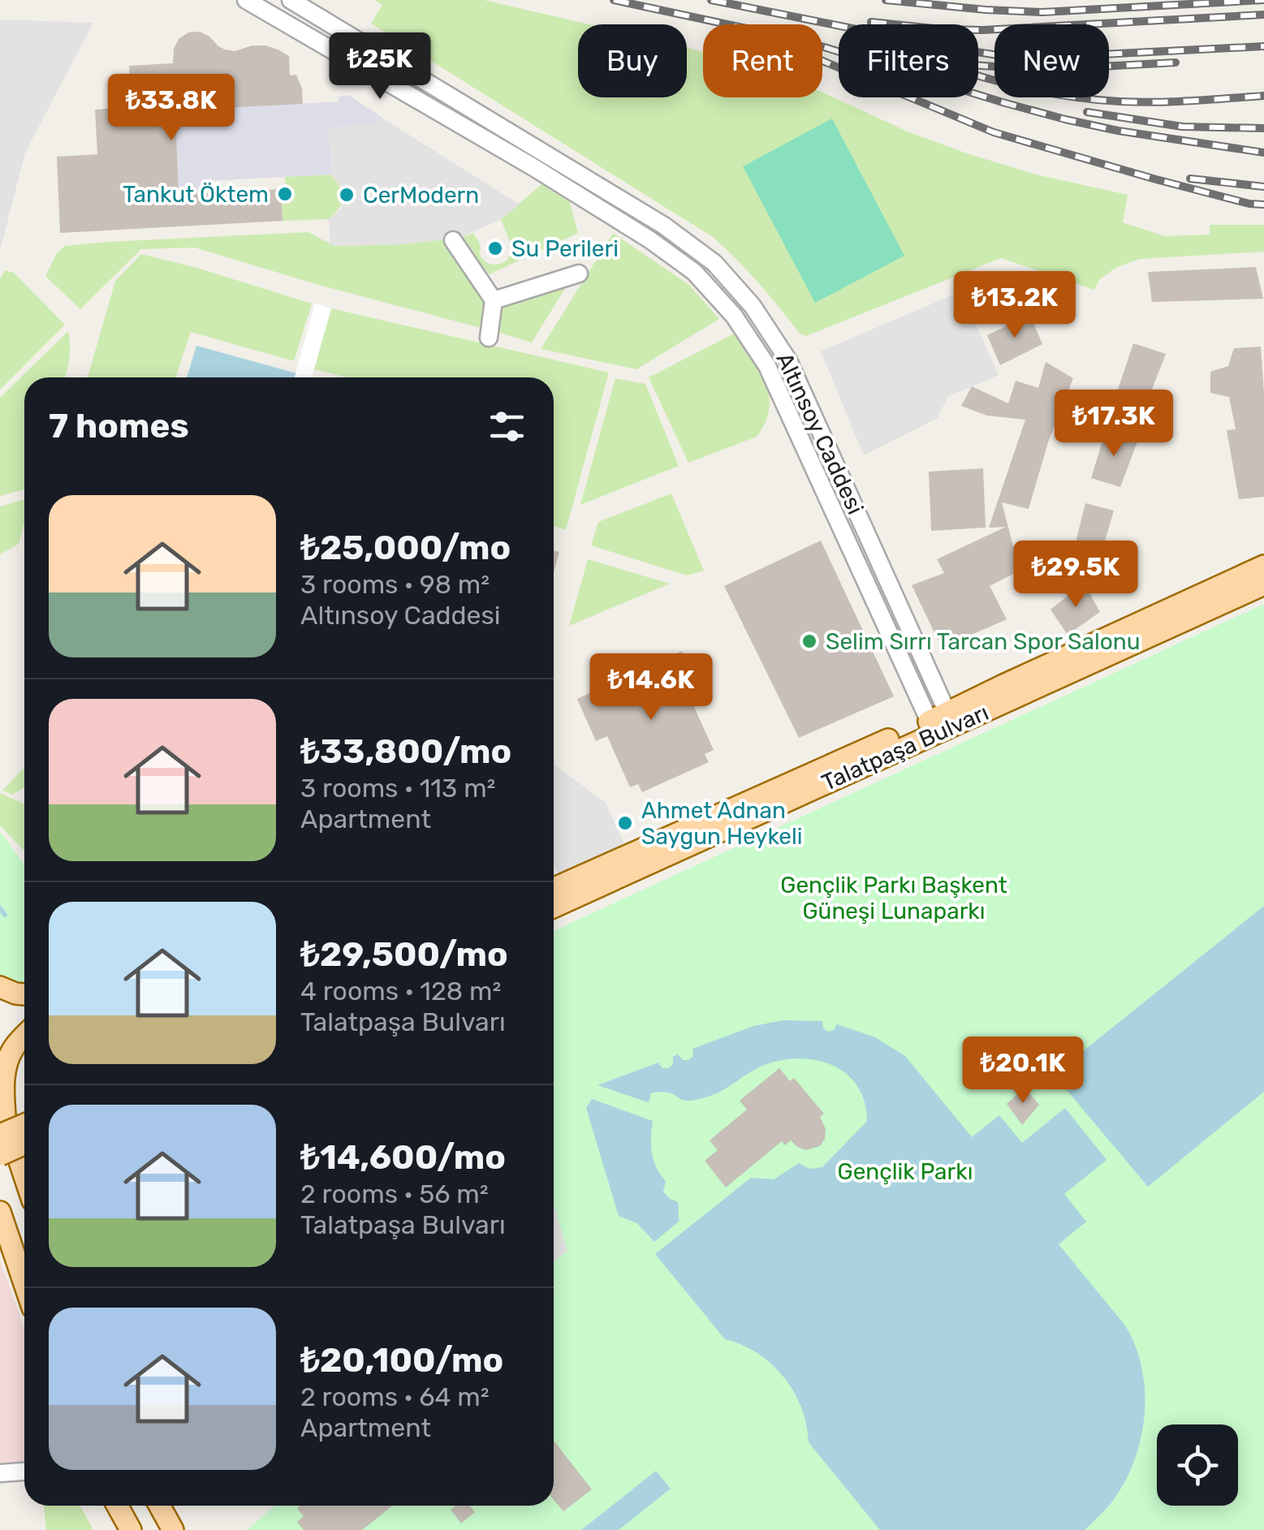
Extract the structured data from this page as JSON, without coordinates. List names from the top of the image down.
{
  "streets": {
    "main road": ["Talatpaşa Bulvarı"],
    "street": ["Altınsoy Caddesi"]
  },
  "crossings": [
    ["Altınsoy Caddesi", "Talatpaşa Bulvarı"]
  ],
  "parks": ["Gençlik Parkı Başkent Güneşi Lunaparkı", "Gençlik Parkı"],
  "places": [
    "Tankut Öktem",
    "CerModern",
    "Su Perileri",
    "Selim Sırrı Tarcan Spor Salonu",
    "Ahmet Adnan Saygun Heykeli"
  ],
  "page": {
    "chip": [
      "Buy",
      "Rent",
      "Filters",
      "New"
    ],
    "price": [
      "₺25K",
      "₺33.8K",
      "₺13.2K",
      "₺17.3K",
      "₺29.5K",
      "₺14.6K",
      "₺20.1K"
    ],
    "heading": "7 homes",
    "list": [
      {
        "name": "₺25,000/mo",
        "note": "3 rooms · 98 m² · Altınsoy Caddesi"
      },
      {
        "name": "₺33,800/mo",
        "note": "3 rooms · 113 m² · Apartment"
      },
      {
        "name": "₺29,500/mo",
        "note": "4 rooms · 128 m² · Talatpaşa Bulvarı"
      },
      {
        "name": "₺14,600/mo",
        "note": "2 rooms · 56 m² · Talatpaşa Bulvarı"
      },
      {
        "name": "₺20,100/mo",
        "note": "2 rooms · 64 m² · Apartment"
      }
    ]
  }
}
